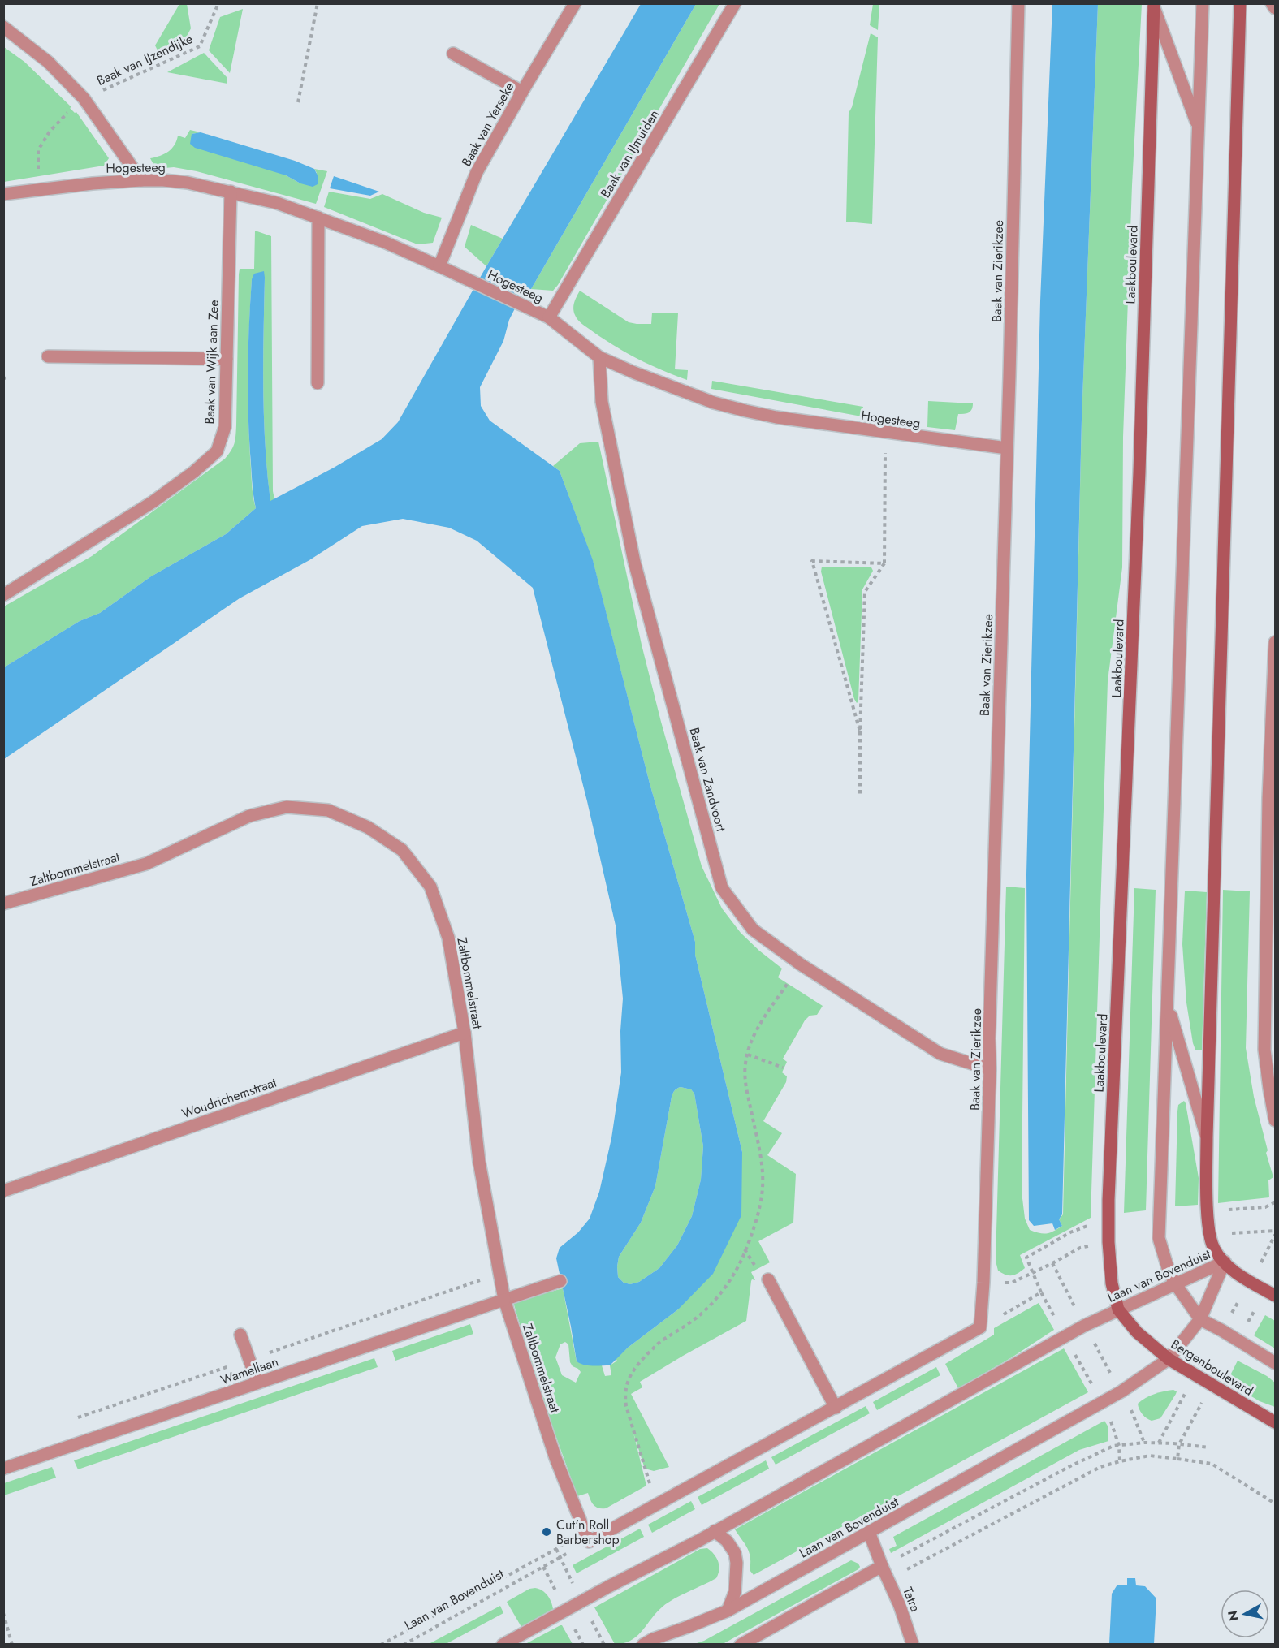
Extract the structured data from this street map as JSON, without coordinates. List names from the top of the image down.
{
  "streets": {
    "main road": ["Laakboulevard", "Bergenboulevard"],
    "street": [
      "Baak van Yerseke",
      "Baak van IJmuiden",
      "Hogesteeg",
      "Baak van Zierikzee",
      "Baak van Wijk aan Zee",
      "Baak van Zandvoort",
      "Zaltbommelstraat",
      "Woudrichemstraat",
      "Laan van Bovenduist",
      "Wamellaan",
      "Tatra"
    ],
    "path": ["Baak van IJzendijke"]
  },
  "crossings": [
    ["Baak van IJzendijke", "Hogesteeg"],
    ["Baak van Yerseke", "Hogesteeg"],
    ["Baak van IJmuiden", "Hogesteeg"],
    ["Hogesteeg", "Baak van Zierikzee"],
    ["Hogesteeg", "Baak van Wijk aan Zee"],
    ["Hogesteeg", "Baak van Zandvoort"],
    ["Laakboulevard", "Laan van Bovenduist"],
    ["Laakboulevard", "Bergenboulevard"],
    ["Baak van Zierikzee", "Baak van Zandvoort"],
    ["Zaltbommelstraat", "Woudrichemstraat"],
    ["Zaltbommelstraat", "Laan van Bovenduist"],
    ["Zaltbommelstraat", "Wamellaan"],
    ["Laan van Bovenduist", "Bergenboulevard"],
    ["Laan van Bovenduist", "Tatra"]
  ],
  "places": ["Cut'n Roll Barbershop"],
  "north": "left"
}
